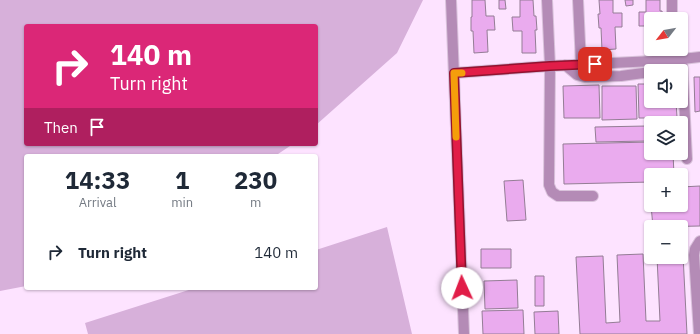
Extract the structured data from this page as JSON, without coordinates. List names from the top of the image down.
{
  "north": "bottom left",
  "page": {
    "map_buttons": ["+", "−"],
    "turn": ["140 m", "Turn right"],
    "then": "Then",
    "eta": [
      "14:33",
      "Arrival",
      "1",
      "min",
      "230",
      "m"
    ],
    "list": [
      {
        "name": "Turn right",
        "value": "140 m"
      }
    ]
  }
}
